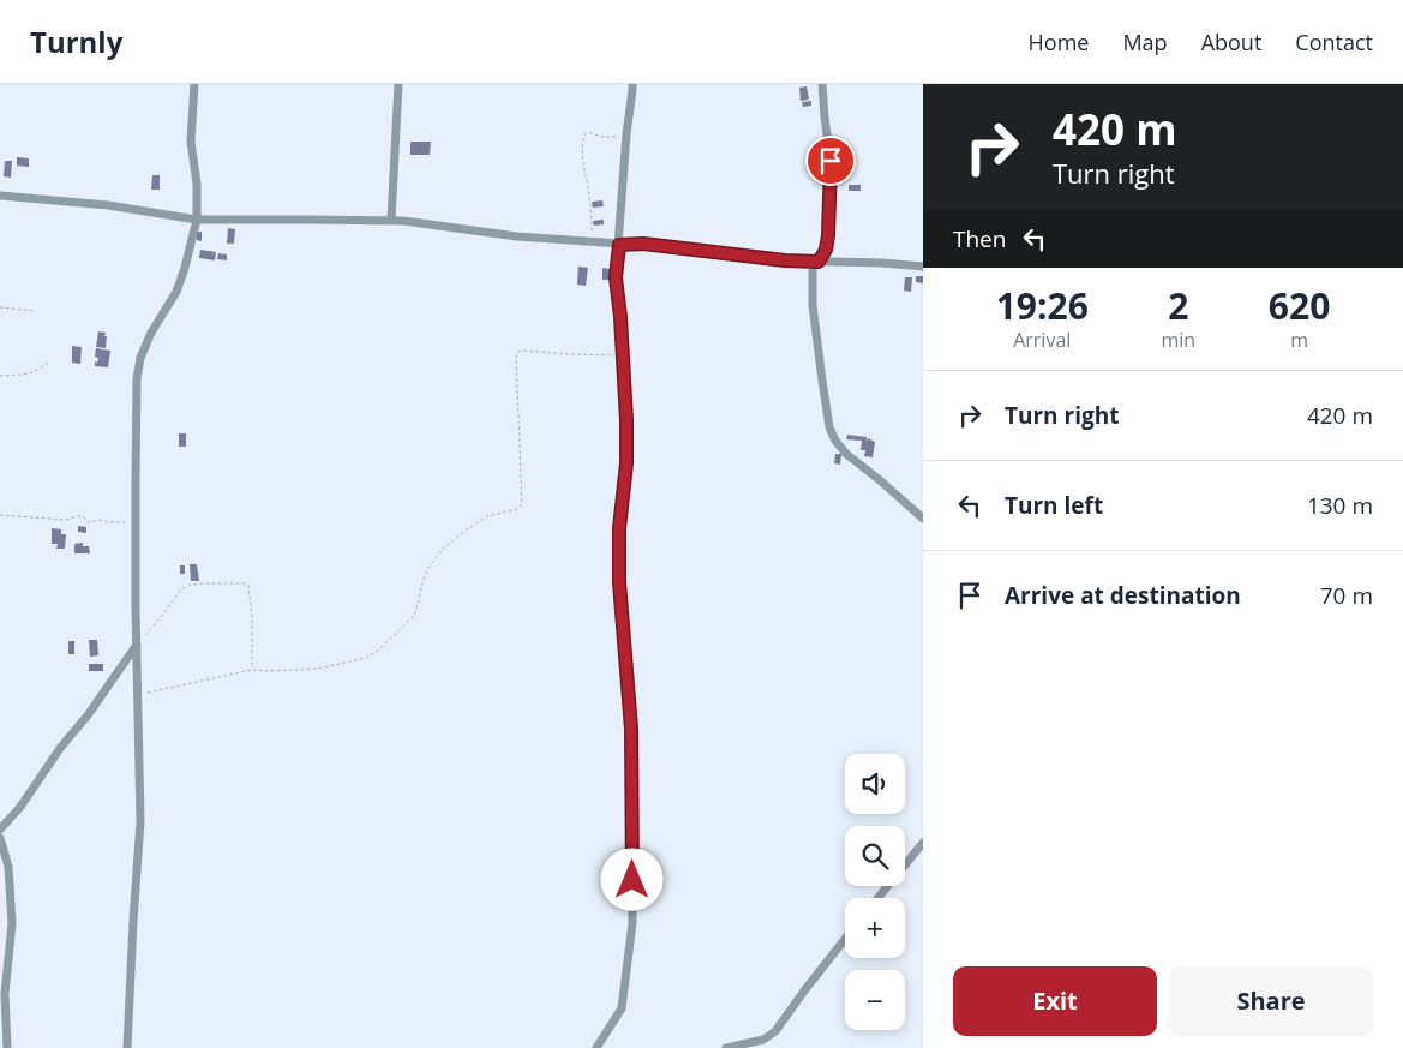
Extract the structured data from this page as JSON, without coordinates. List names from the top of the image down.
{
  "page": {
    "header": "Turnly",
    "nav": [
      "Home",
      "Map",
      "About",
      "Contact"
    ],
    "turn": ["420 m", "Turn right"],
    "then": "Then",
    "eta": [
      "19:26",
      "Arrival",
      "2",
      "min",
      "620",
      "m"
    ],
    "list": [
      {
        "name": "Turn right",
        "value": "420 m"
      },
      {
        "name": "Turn left",
        "value": "130 m"
      },
      {
        "name": "Arrive at destination",
        "value": "70 m"
      }
    ],
    "map_buttons": ["+", "−"],
    "buttons": ["Exit", "Share"]
  }
}
